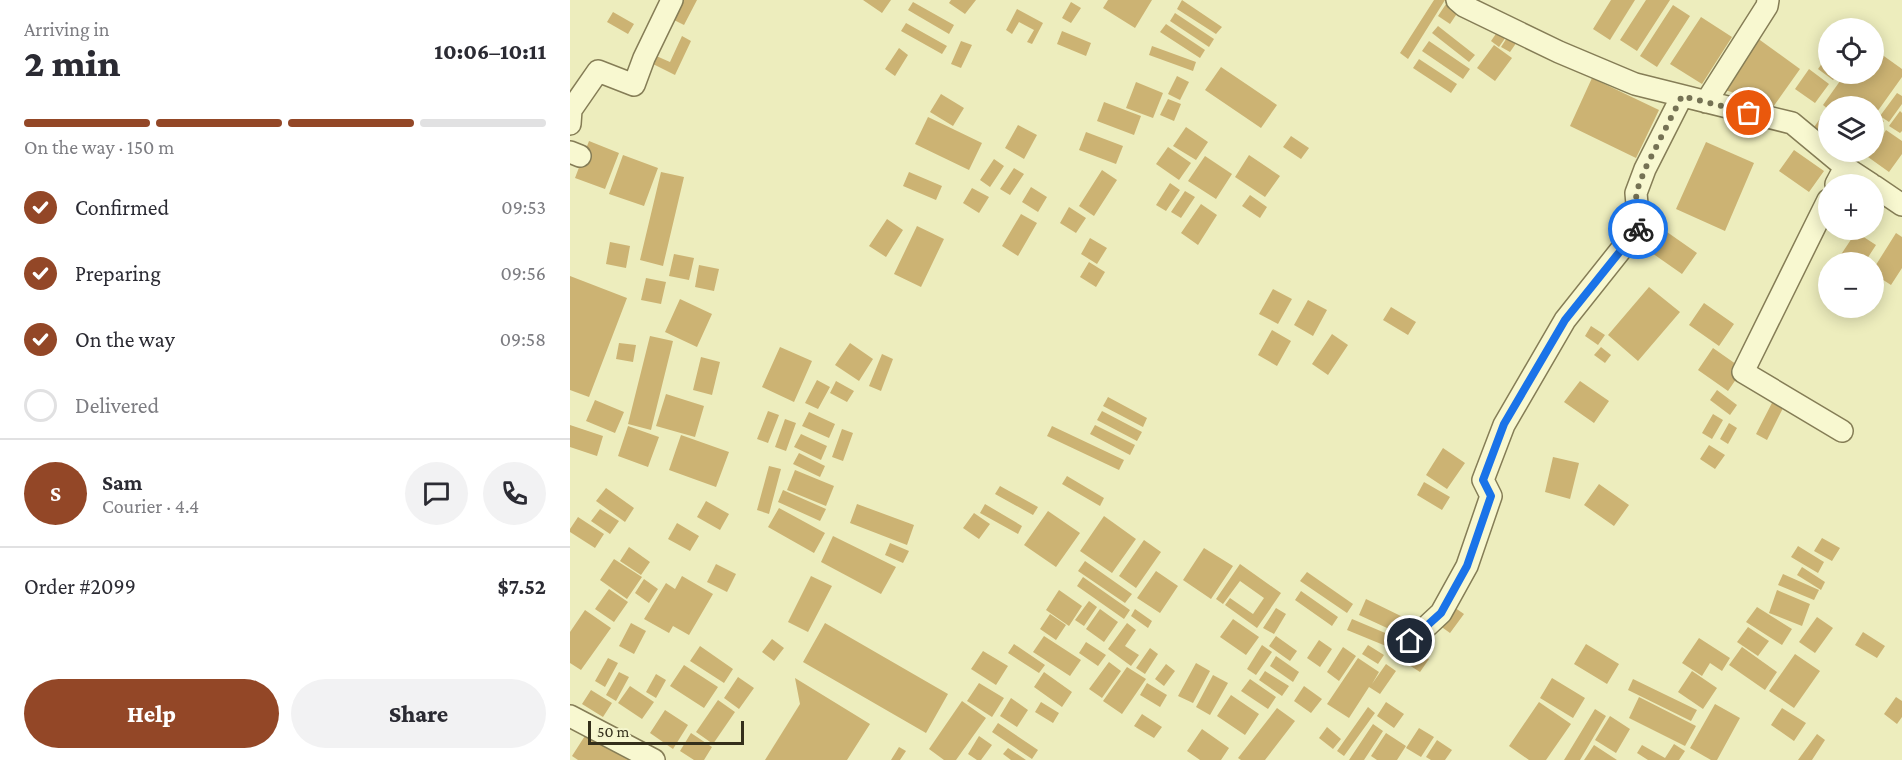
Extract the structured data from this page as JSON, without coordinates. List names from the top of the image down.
{
  "scale_bar": "50 m",
  "page": {
    "heading": ["2 min", "Arriving in", "10:06–10:11"],
    "panel": [
      "Sam",
      "Courier · 4.4",
      "Order #2099",
      "$7.52"
    ],
    "map_buttons": ["+", "−"],
    "bar": "On the way · 150 m",
    "list": [
      ["Confirmed", "09:53"],
      ["Preparing", "09:56"],
      ["On the way", "09:58"],
      "Delivered"
    ],
    "round": "S",
    "buttons": ["Help", "Share"],
    "scale": "50 m"
  }
}
